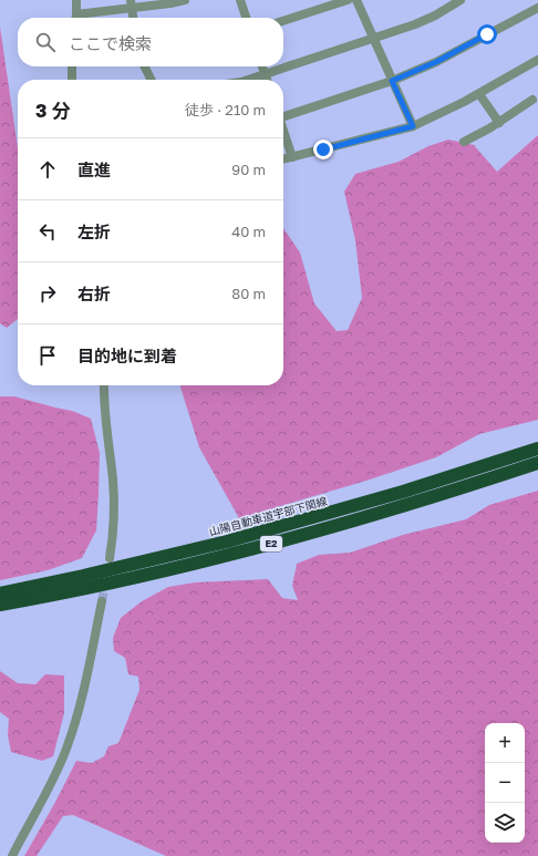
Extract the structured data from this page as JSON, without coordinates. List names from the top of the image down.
{
  "streets": {
    "highway": ["山陽自動車道宇部下関線", "E2"]
  },
  "page": {
    "search": "ここで検索",
    "heading": ["3 分", "徒歩 · 210 m"],
    "list": [
      ["直進", "90 m"],
      ["左折", "40 m"],
      ["右折", "80 m"],
      "目的地に到着"
    ],
    "map_buttons": ["+", "−"]
  }
}
